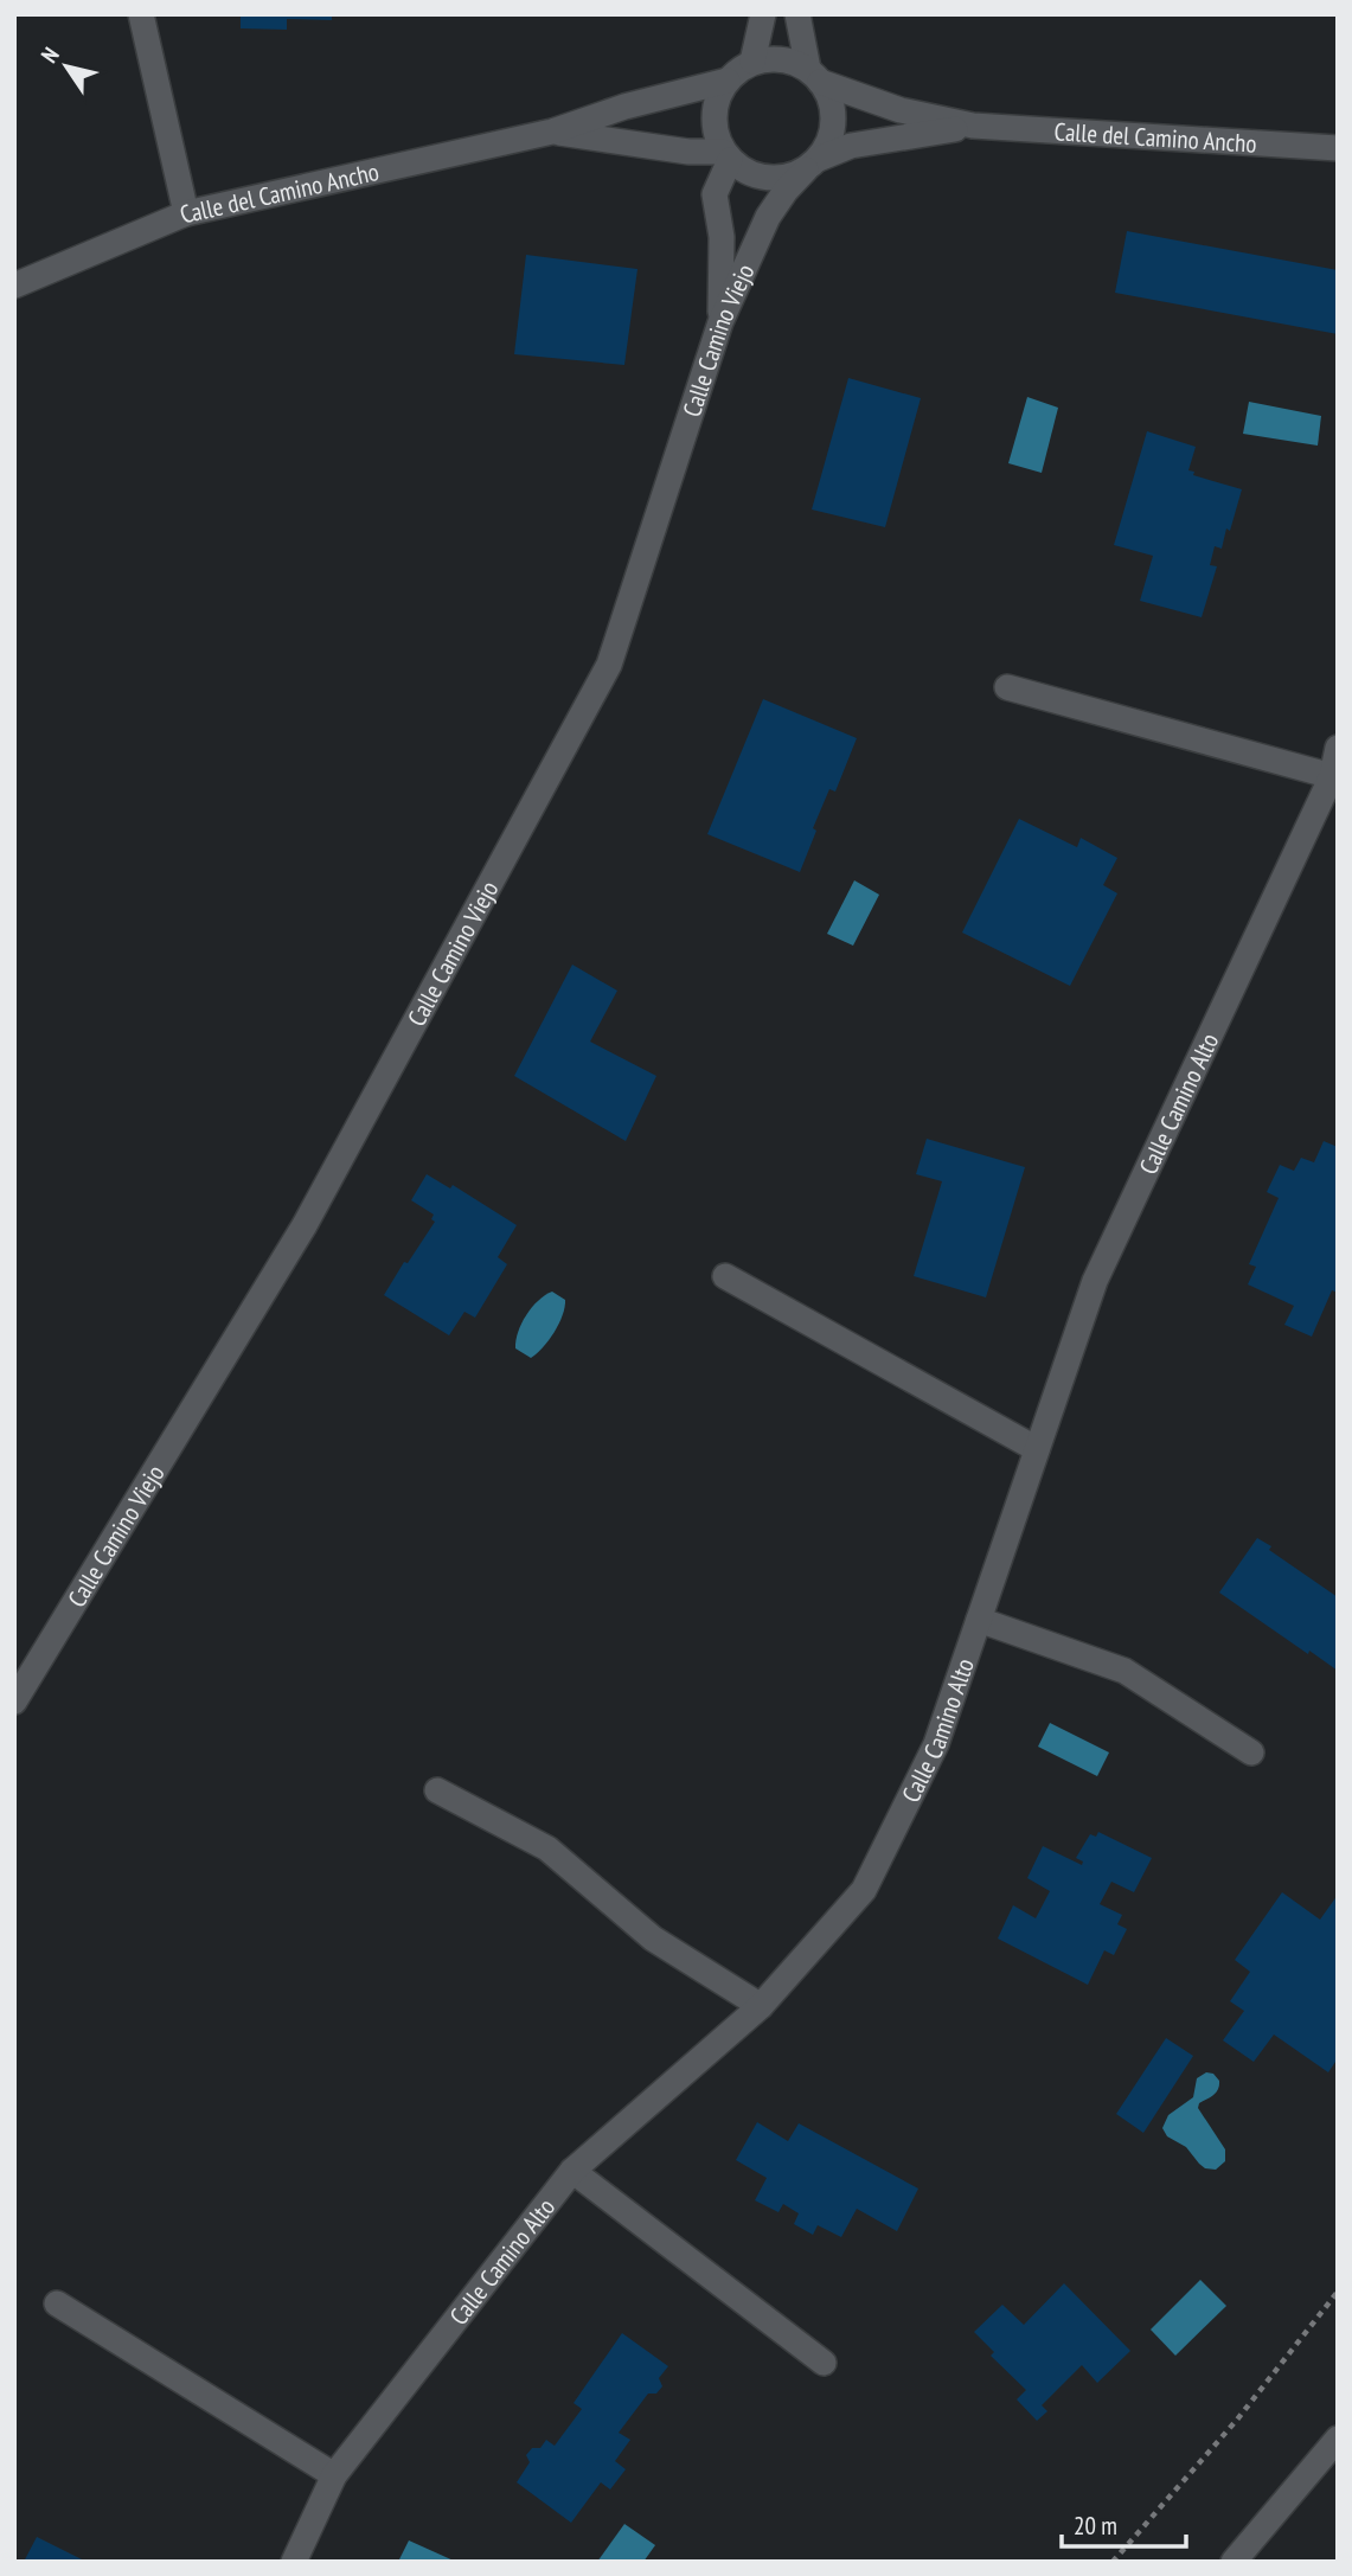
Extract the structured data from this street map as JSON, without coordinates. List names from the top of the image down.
{
  "streets": {
    "street": ["Calle del Camino Ancho", "Calle Camino Viejo", "Calle Camino Alto"]
  },
  "crossings": [
    ["Calle del Camino Ancho", "Calle Camino Viejo"]
  ],
  "scale_bar": "20 m",
  "north": "top left"
}
